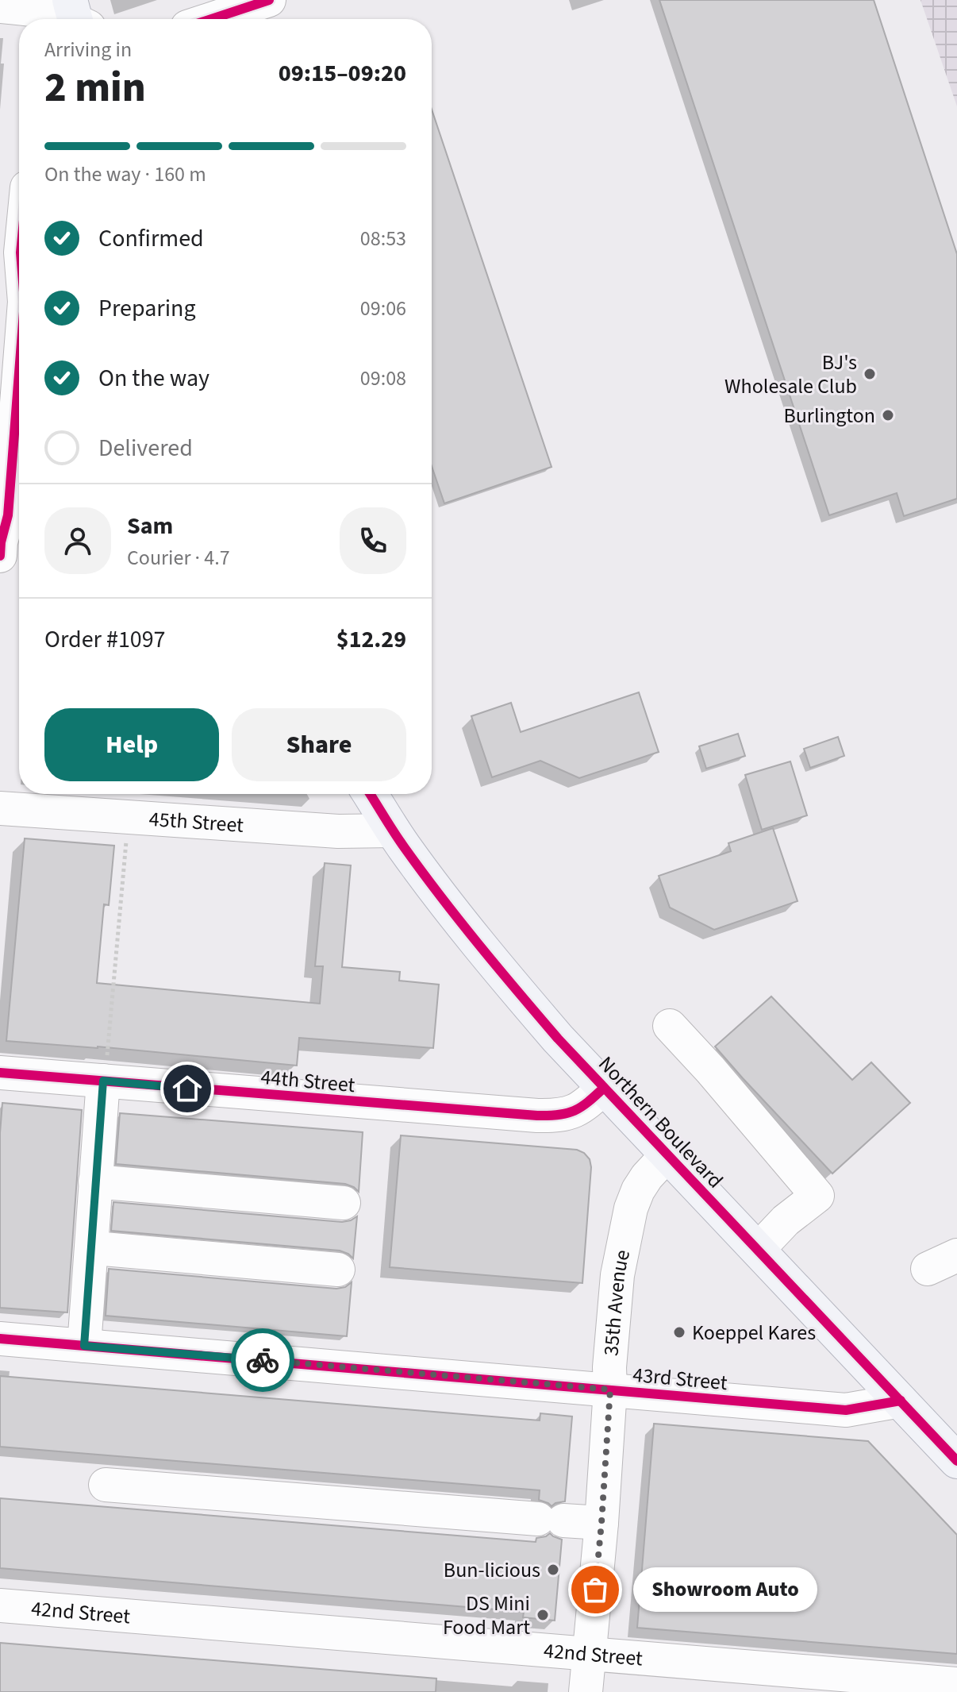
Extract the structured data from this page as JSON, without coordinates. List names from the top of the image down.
{
  "streets": {
    "main road": ["Northern Boulevard"],
    "street": [
      "45th Street",
      "44th Street",
      "35th Avenue",
      "43rd Street",
      "42nd Street"
    ]
  },
  "crossings": [
    ["45th Street", "Northern Boulevard"],
    ["44th Street", "Northern Boulevard"],
    ["Northern Boulevard", "35th Avenue"],
    ["Northern Boulevard", "43rd Street"],
    ["35th Avenue", "43rd Street"],
    ["35th Avenue", "42nd Street"]
  ],
  "places": [
    "BJ's Wholesale Club",
    "Burlington",
    "Koeppel Kares",
    "Bun-licious",
    "Showroom Auto",
    "DS Mini Food Mart"
  ],
  "page": {
    "heading": ["2 min", "Arriving in", "09:15–09:20"],
    "panel": [
      "Sam",
      "Courier · 4.7",
      "Order #1097",
      "$12.29"
    ],
    "bar": "On the way · 160 m",
    "list": [
      ["Confirmed", "08:53"],
      ["Preparing", "09:06"],
      ["On the way", "09:08"],
      "Delivered"
    ],
    "buttons": ["Help", "Share"],
    "bubble": "Showroom Auto"
  }
}
